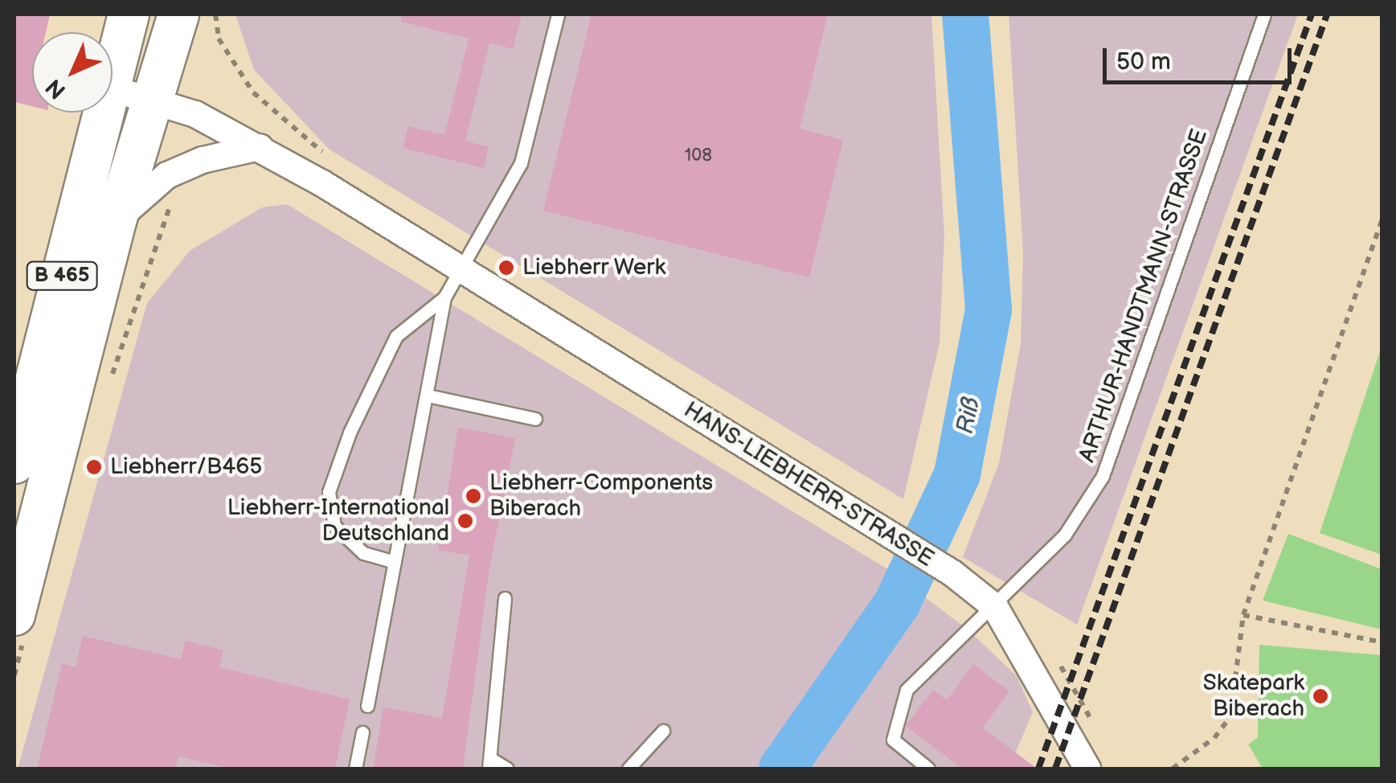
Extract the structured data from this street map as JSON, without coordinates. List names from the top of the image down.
{
  "streets": {
    "main road": ["B 465"],
    "street": ["HANS-LIEBHERR-STRASSE"],
    "lane": ["ARTHUR-HANDTMANN-STRASSE"]
  },
  "crossings": [
    ["B 465", "HANS-LIEBHERR-STRASSE"],
    ["ARTHUR-HANDTMANN-STRASSE", "HANS-LIEBHERR-STRASSE"]
  ],
  "water": ["Riß"],
  "places": [
    "Liebherr Werk",
    "Liebherr/B465",
    "Liebherr-Components Biberach",
    "Liebherr-International Deutschland",
    "Skatepark Biberach"
  ],
  "house_numbers": ["108"],
  "scale_bar": "50 m",
  "north": "bottom left"
}
